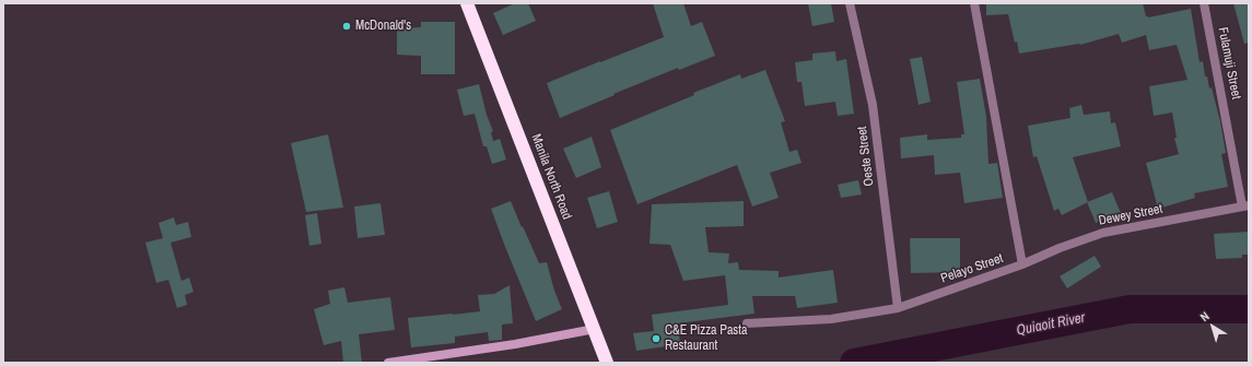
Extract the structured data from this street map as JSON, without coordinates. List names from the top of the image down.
{
  "streets": {
    "highway": ["Manila North Road"],
    "street": [
      "Fulamuji Street",
      "Oeste Street",
      "Dewey Street",
      "Pelayo Street"
    ]
  },
  "crossings": [
    ["Fulamuji Street", "Dewey Street"],
    ["Oeste Street", "Pelayo Street"],
    ["Dewey Street", "Pelayo Street"]
  ],
  "water": ["Quiaoit River"],
  "places": ["McDonald's", "C&E Pizza Pasta Restaurant"],
  "north": "top left"
}
